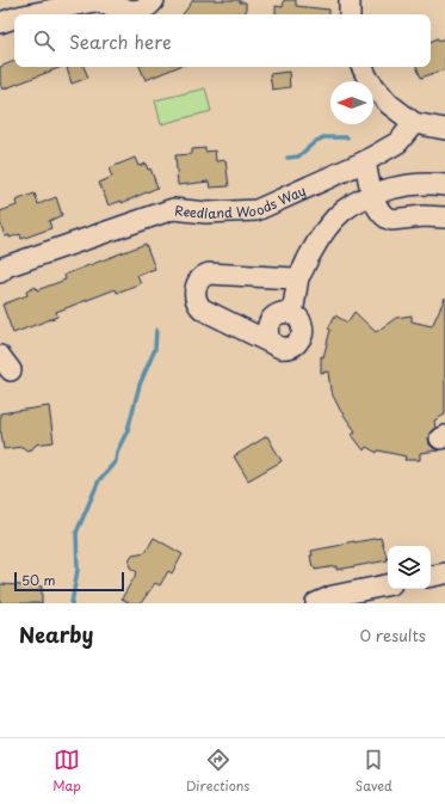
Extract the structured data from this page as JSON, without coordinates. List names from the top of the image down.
{
  "streets": {
    "street": ["Reedland Woods Way"]
  },
  "scale_bar": "50 m",
  "north": "left",
  "page": {
    "search": "Search here",
    "scale": "50 m",
    "heading": ["Nearby", "0 results"],
    "nav": ["Map", "Directions", "Saved"]
  }
}
